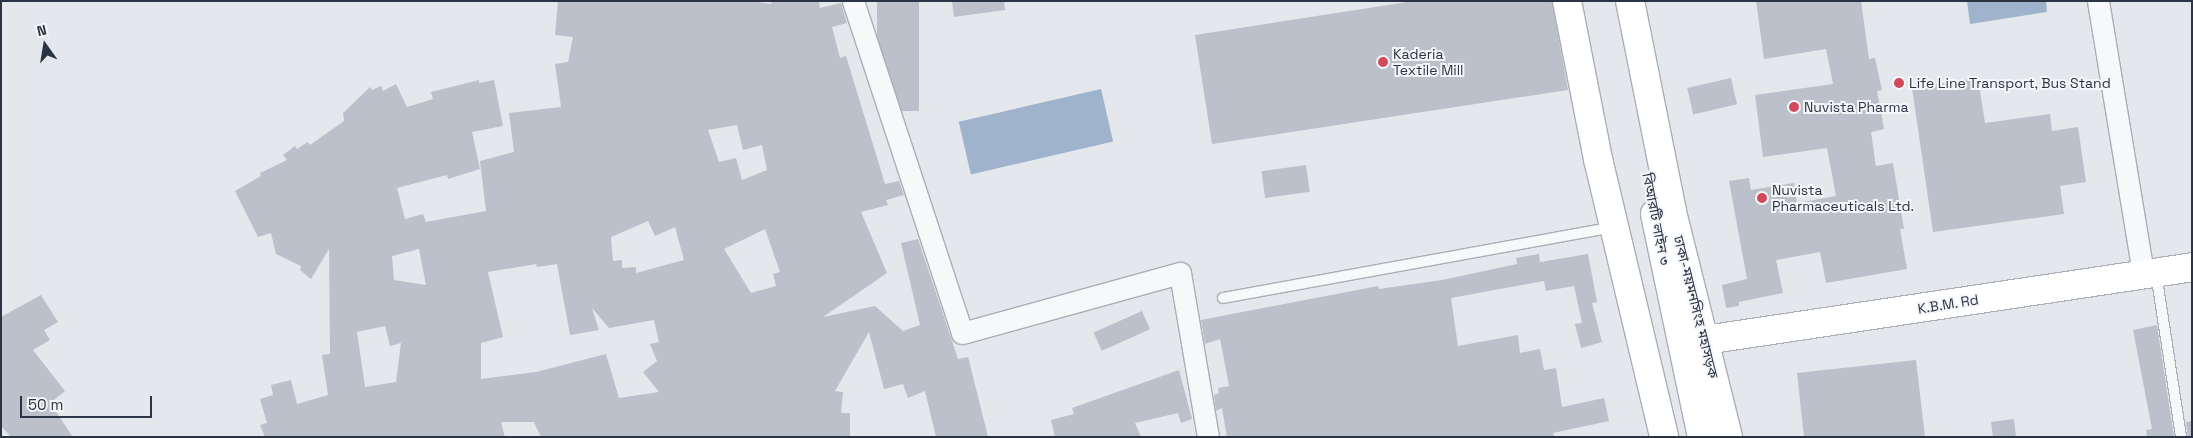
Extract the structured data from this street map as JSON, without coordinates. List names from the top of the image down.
{
  "streets": {
    "main road": ["বিআরটি লাইন ৩", "K.B.M. Rd", "ঢাকা-ময়মনসিংহ মহাসড়ক"]
  },
  "crossings": [
    ["K.B.M. Rd", "ঢাকা-ময়মনসিংহ মহাসড়ক"]
  ],
  "places": [
    "Kaderia Textile Mill",
    "Life Line Transport, Bus Stand",
    "Nuvista Pharma",
    "Nuvista Pharmaceuticals Ltd."
  ],
  "scale_bar": "50 m",
  "north": "top"
}
